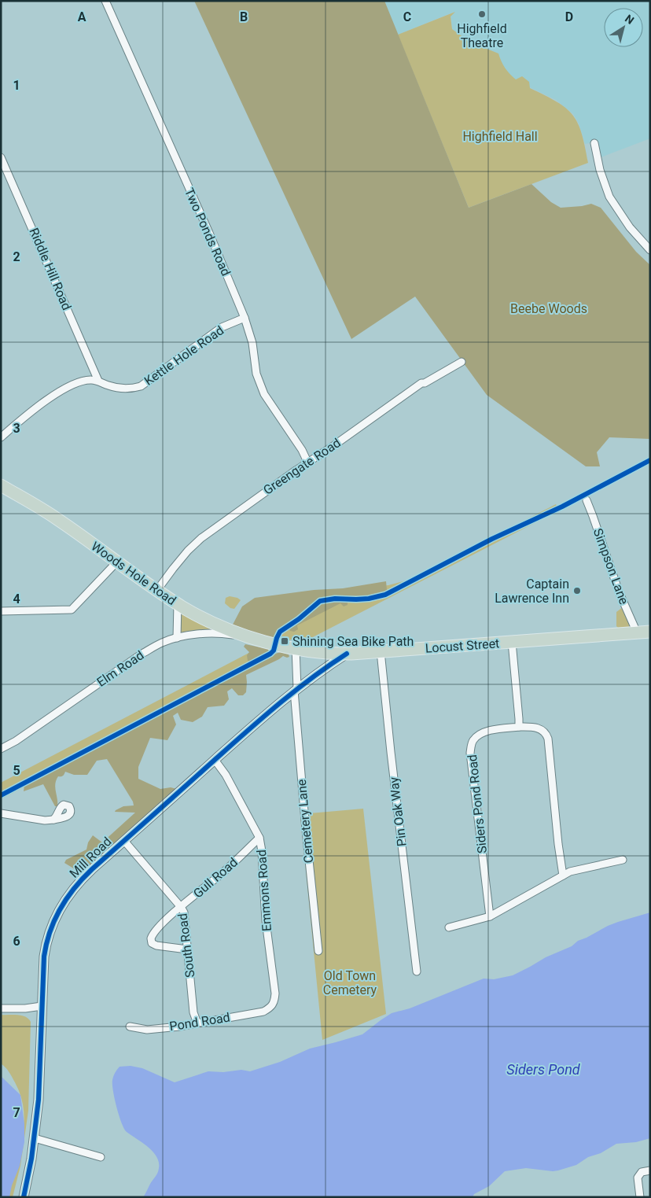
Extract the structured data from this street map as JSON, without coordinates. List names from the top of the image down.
{
  "streets": {
    "highway": ["Woods Hole Road", "Locust Street"],
    "street": [
      "Two Ponds Road",
      "Riddle Hill Road",
      "Kettle Hole Road",
      "Greengate Road",
      "Simpson Lane",
      "Elm Road",
      "Siders Pond Road",
      "Pin Oak Way",
      "Cemetery Lane",
      "Mill Road",
      "Gull Road",
      "Emmons Road",
      "South Road",
      "Pond Road"
    ]
  },
  "crossings": [
    ["Two Ponds Road", "Kettle Hole Road"],
    ["Two Ponds Road", "Greengate Road"],
    ["Riddle Hill Road", "Kettle Hole Road"],
    ["Greengate Road", "Woods Hole Road"],
    ["Simpson Lane", "Locust Street"],
    ["Woods Hole Road", "Locust Street"],
    ["Woods Hole Road", "Elm Road"],
    ["Locust Street", "Pin Oak Way"],
    ["Locust Street", "Cemetery Lane"],
    ["Locust Street", "Mill Road"],
    ["Cemetery Lane", "Mill Road"],
    ["Mill Road", "Emmons Road"],
    ["Mill Road", "South Road"],
    ["Gull Road", "Emmons Road"],
    ["Gull Road", "South Road"],
    ["Emmons Road", "Pond Road"],
    ["South Road", "Pond Road"]
  ],
  "water": ["Siders Pond"],
  "parks": ["Highfield Hall", "Beebe Woods", "Old Town Cemetery"],
  "places": {
    "other": ["Highfield Theatre", "Captain Lawrence Inn"],
    "transit": ["Shining Sea Bike Path"]
  },
  "north": "top right",
  "grid": {
    "columns": [
      "A",
      "B",
      "C",
      "D"
    ],
    "rows": [
      "1",
      "2",
      "3",
      "4",
      "5",
      "6",
      "7"
    ]
  }
}
